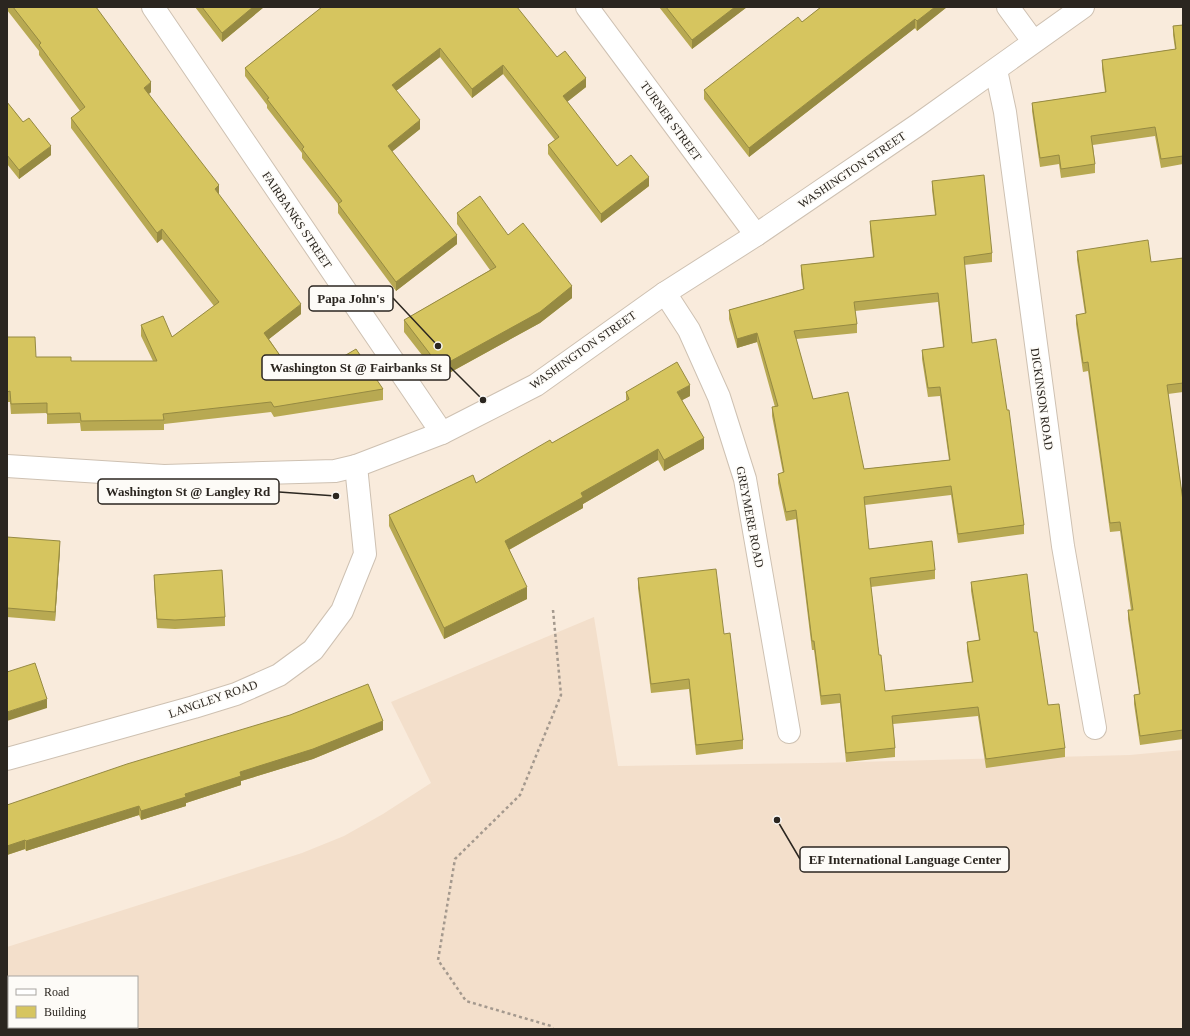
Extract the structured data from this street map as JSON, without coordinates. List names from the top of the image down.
{
  "streets": {
    "street": [
      "TURNER STREET",
      "WASHINGTON STREET",
      "FAIRBANKS STREET",
      "DICKINSON ROAD",
      "GREYMERE ROAD",
      "LANGLEY ROAD"
    ]
  },
  "crossings": [
    ["TURNER STREET", "WASHINGTON STREET"],
    ["WASHINGTON STREET", "FAIRBANKS STREET"],
    ["WASHINGTON STREET", "DICKINSON ROAD"],
    ["WASHINGTON STREET", "GREYMERE ROAD"],
    ["WASHINGTON STREET", "LANGLEY ROAD"]
  ],
  "places": [
    "Papa John's",
    "Washington St @ Fairbanks St",
    "Washington St @ Langley Rd",
    "EF International Language Center"
  ],
  "legend": ["Road", "Building"]
}
